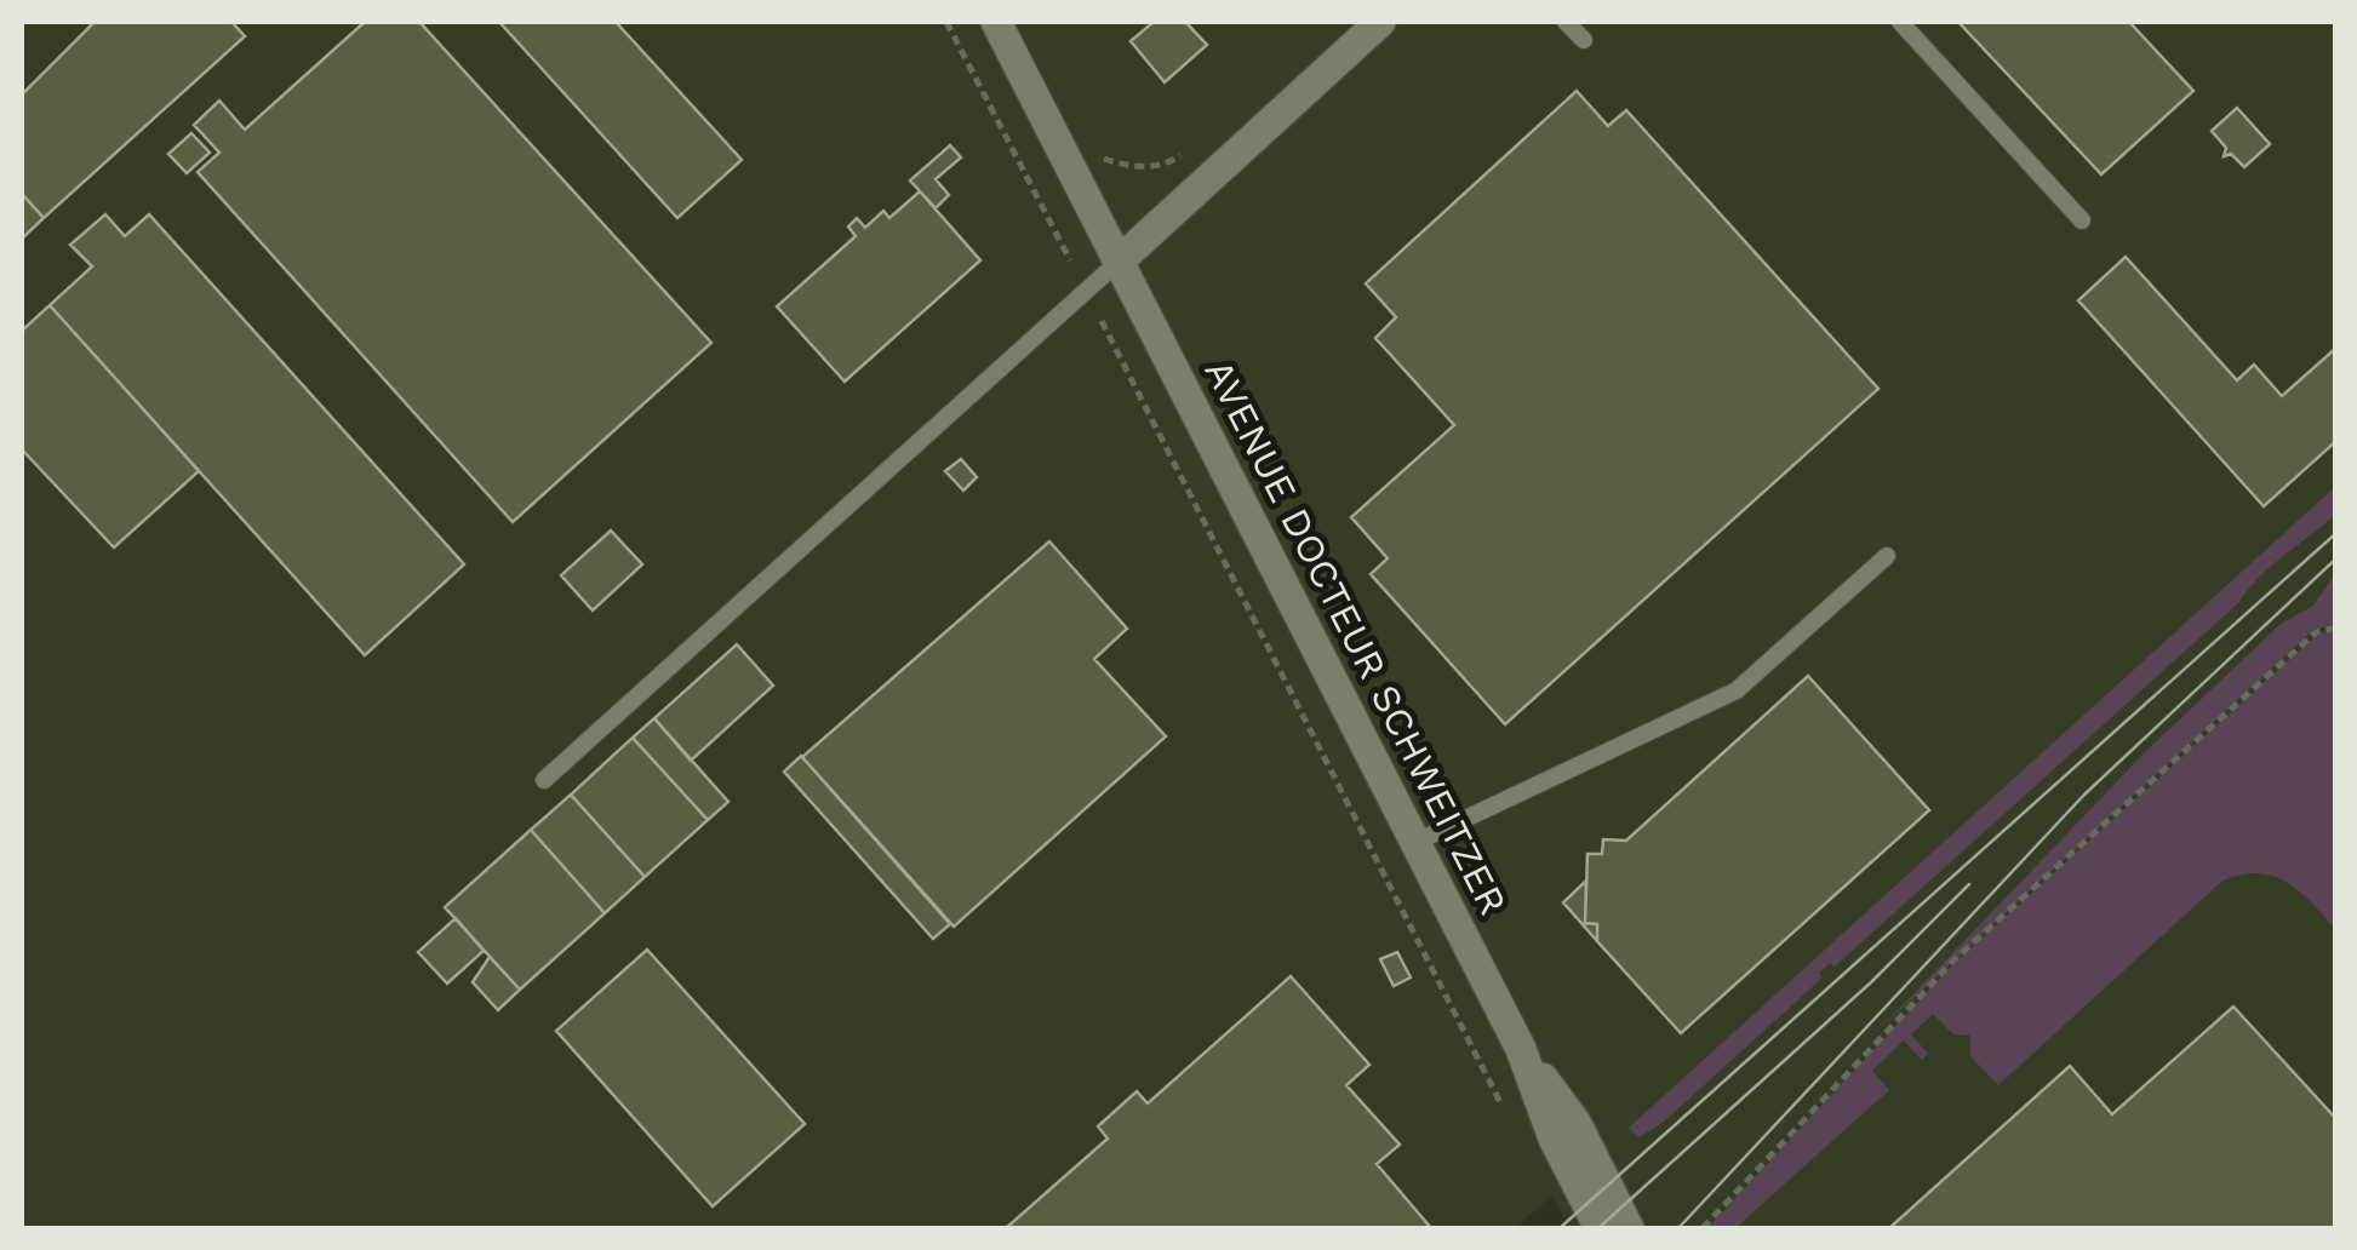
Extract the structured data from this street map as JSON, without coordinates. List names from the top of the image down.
{
  "streets": {
    "street": ["AVENUE DOCTEUR SCHWEITZER"]
  }
}
